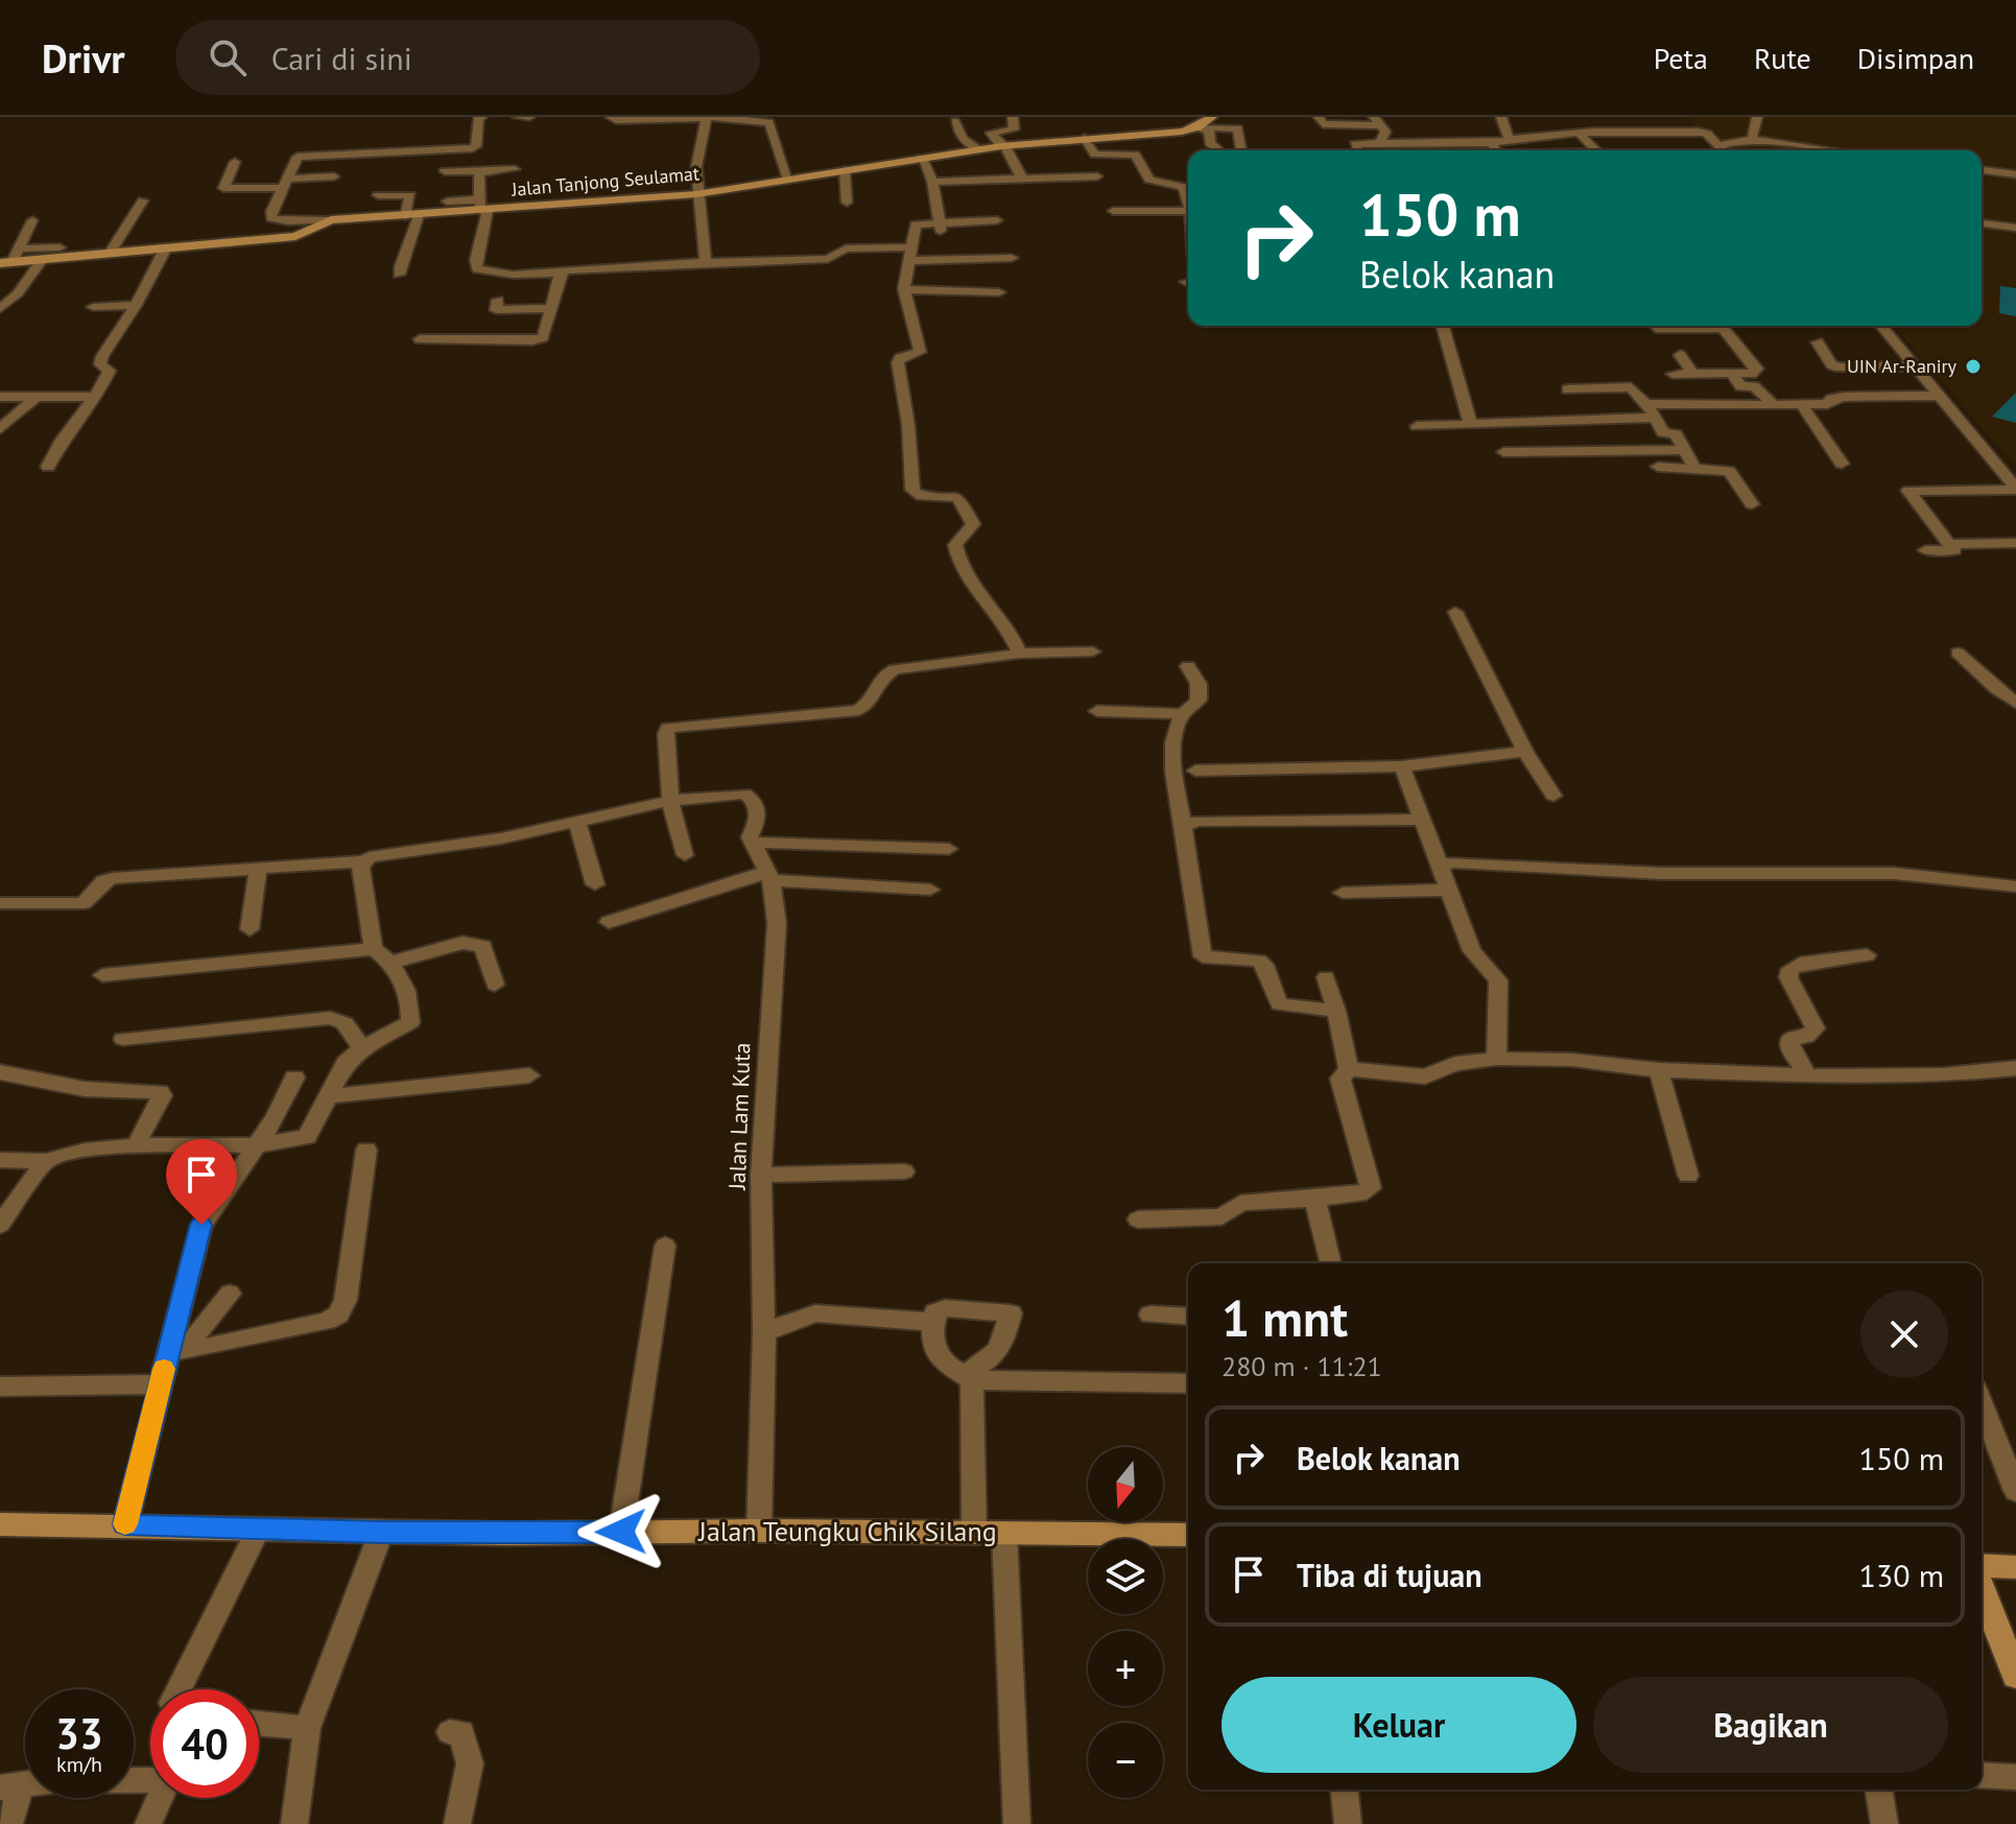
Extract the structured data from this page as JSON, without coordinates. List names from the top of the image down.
{
  "streets": {
    "street": ["Jalan Tanjong Seulamat", "Jalan Lam Kuta", "Jalan Teungku Chik Silang"]
  },
  "crossings": [
    ["Jalan Lam Kuta", "Jalan Teungku Chik Silang"]
  ],
  "places": ["UIN Ar-Raniry"],
  "north": "bottom",
  "page": {
    "header": "Drivr",
    "search": "Cari di sini",
    "nav": ["Peta", "Rute", "Disimpan"],
    "turn": ["150 m", "Belok kanan"],
    "heading": ["1 mnt", "280 m · 11:21"],
    "list": [
      {
        "name": "Belok kanan",
        "value": "150 m"
      },
      {
        "name": "Tiba di tujuan",
        "value": "130 m"
      }
    ],
    "map_buttons": ["+", "−"],
    "buttons": ["Keluar", "Bagikan"],
    "speed": "33 km/h",
    "limit": "40"
  }
}
